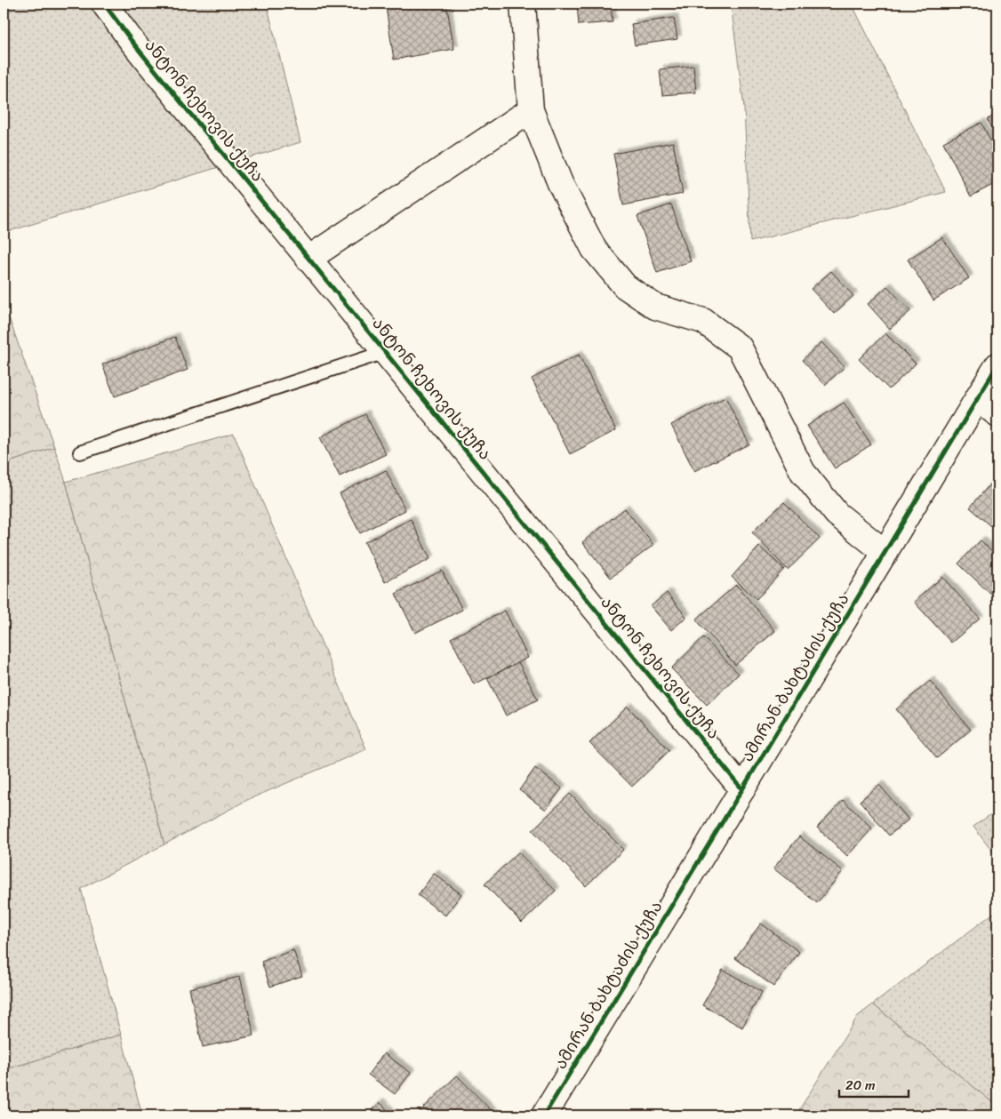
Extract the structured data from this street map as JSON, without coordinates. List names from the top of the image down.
{
  "streets": {
    "street": ["ანტონ ჩეხოვის ქუჩა", "ამირან ბახტაძის ქუჩა"]
  },
  "crossings": [
    ["ანტონ ჩეხოვის ქუჩა", "ამირან ბახტაძის ქუჩა"]
  ],
  "scale_bar": "20 m"
}
